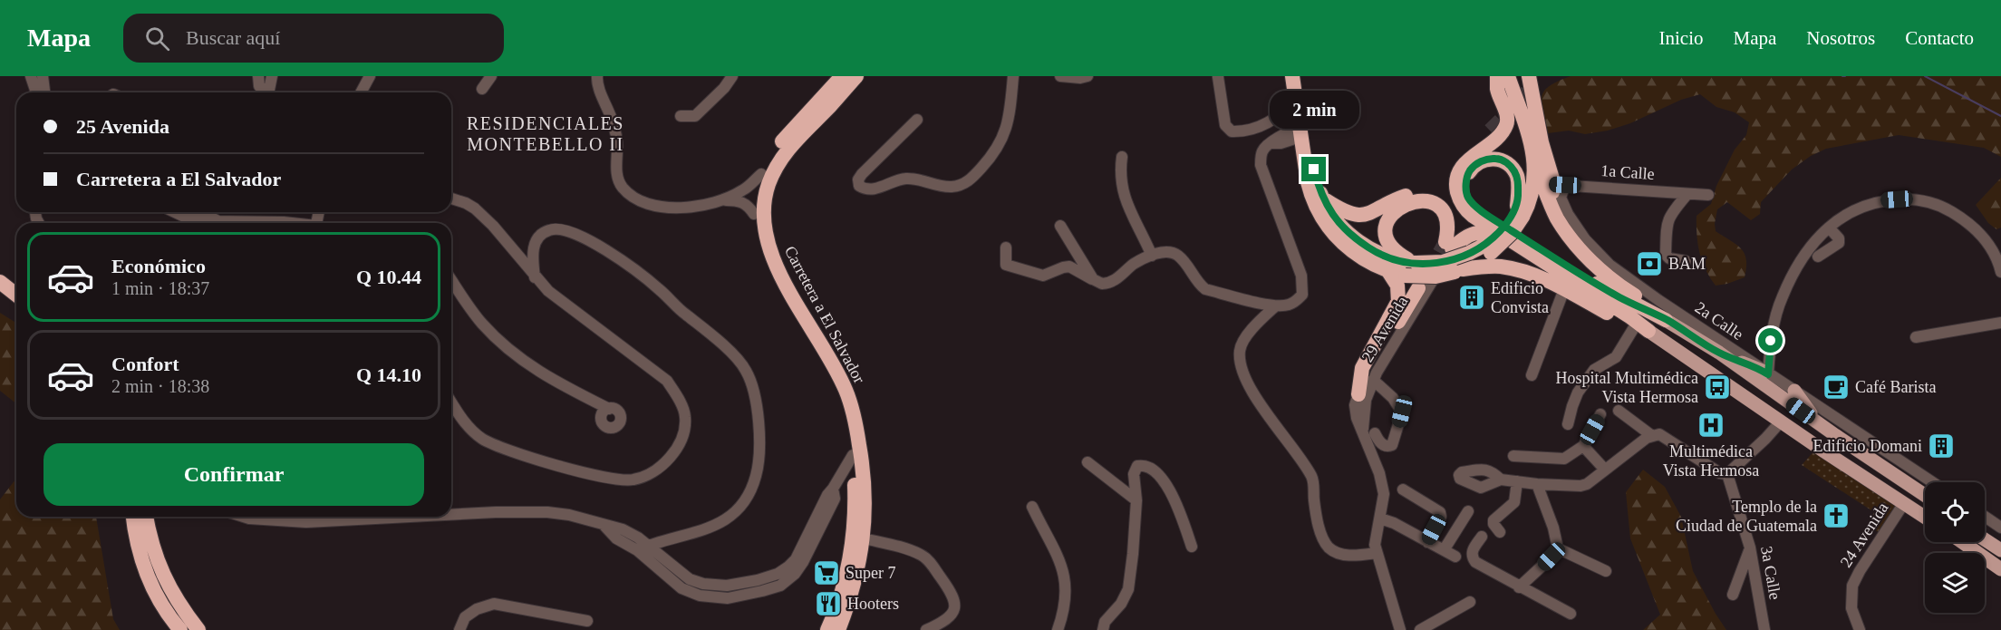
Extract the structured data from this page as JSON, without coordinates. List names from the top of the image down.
{
  "streets": {
    "highway": ["Carretera a El Salvador"],
    "street": [
      "1a Calle",
      "2a Calle",
      "29 Avenida",
      "24 Avenida",
      "3a Calle"
    ]
  },
  "crossings": [
    ["1a Calle", "2a Calle"]
  ],
  "districts": ["RESIDENCIALES MONTEBELLO II"],
  "places": {
    "bank": ["BAM"],
    "building": ["Edificio Convista", "Edificio Domani"],
    "bus stop": ["Hospital Multimédica Vista Hermosa"],
    "cafe": ["Café Barista"],
    "hospital": ["Multimédica Vista Hermosa"],
    "church": ["Templo de la Ciudad de Guatemala"],
    "supermarket": ["Super 7"],
    "restaurant": ["Hooters"]
  },
  "page": {
    "header": "Mapa",
    "search": "Buscar aquí",
    "nav": [
      "Inicio",
      "Mapa",
      "Nosotros",
      "Contacto"
    ],
    "bubble": "2 min",
    "banner": ["25 Avenida", "Carretera a El Salvador"],
    "list": [
      {
        "name": "Económico",
        "note": "1 min · 18:37",
        "value": "Q 10.44"
      },
      {
        "name": "Confort",
        "note": "2 min · 18:38",
        "value": "Q 14.10"
      }
    ],
    "buttons": "Confirmar"
  }
}
